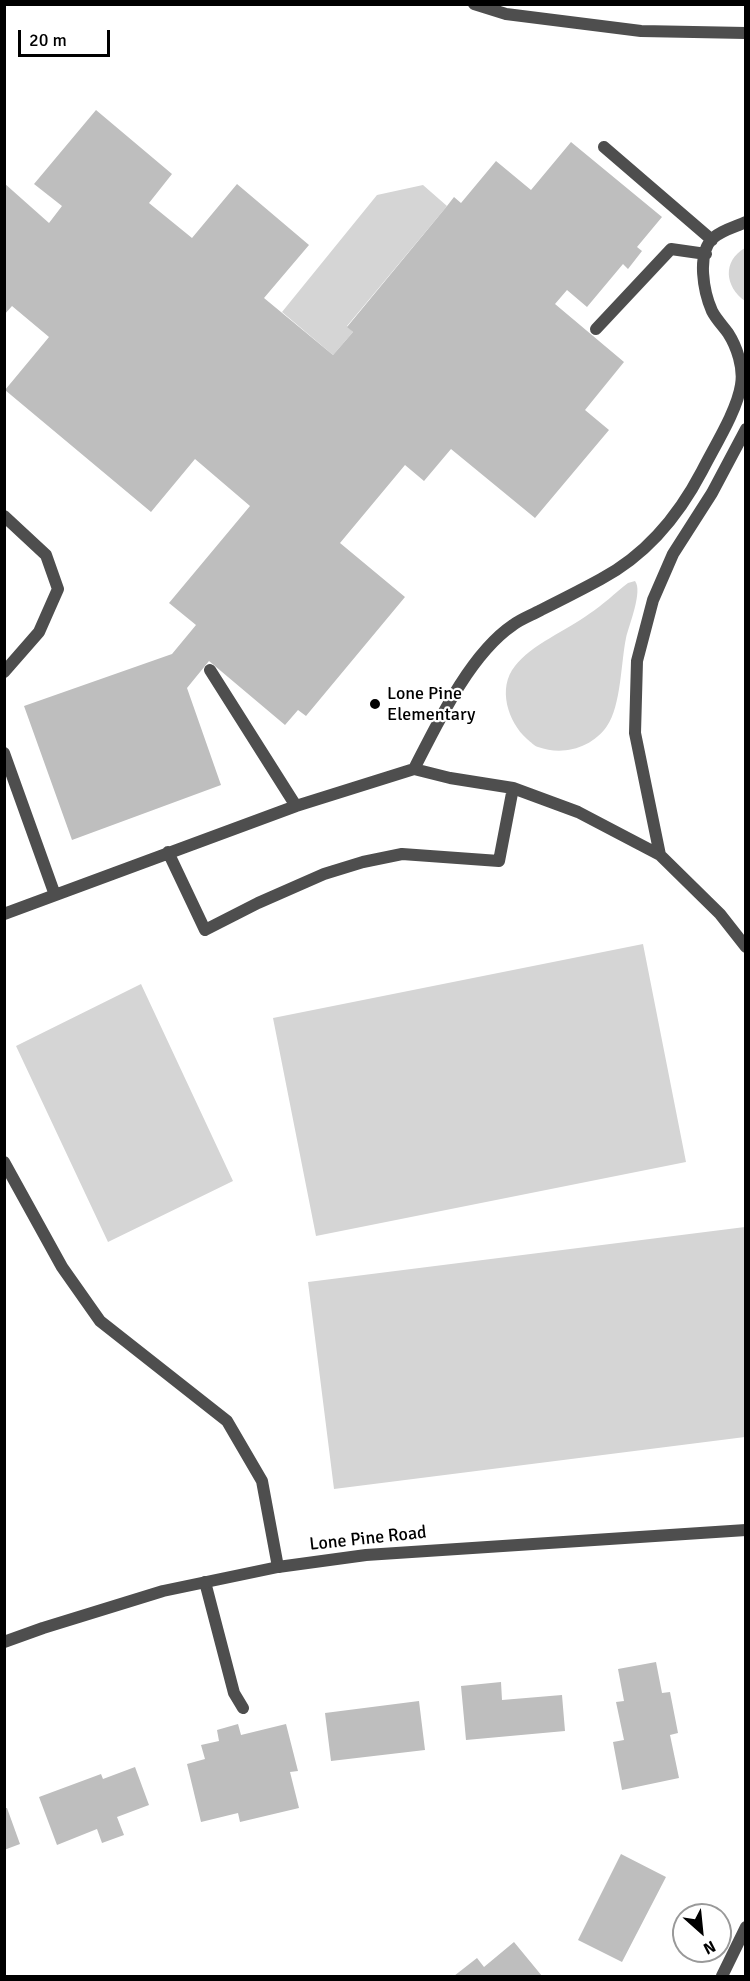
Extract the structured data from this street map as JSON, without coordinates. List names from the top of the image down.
{
  "streets": {
    "street": ["Lone Pine Road"]
  },
  "places": ["Lone Pine Elementary"],
  "scale_bar": "20 m",
  "north": "bottom right"
}
